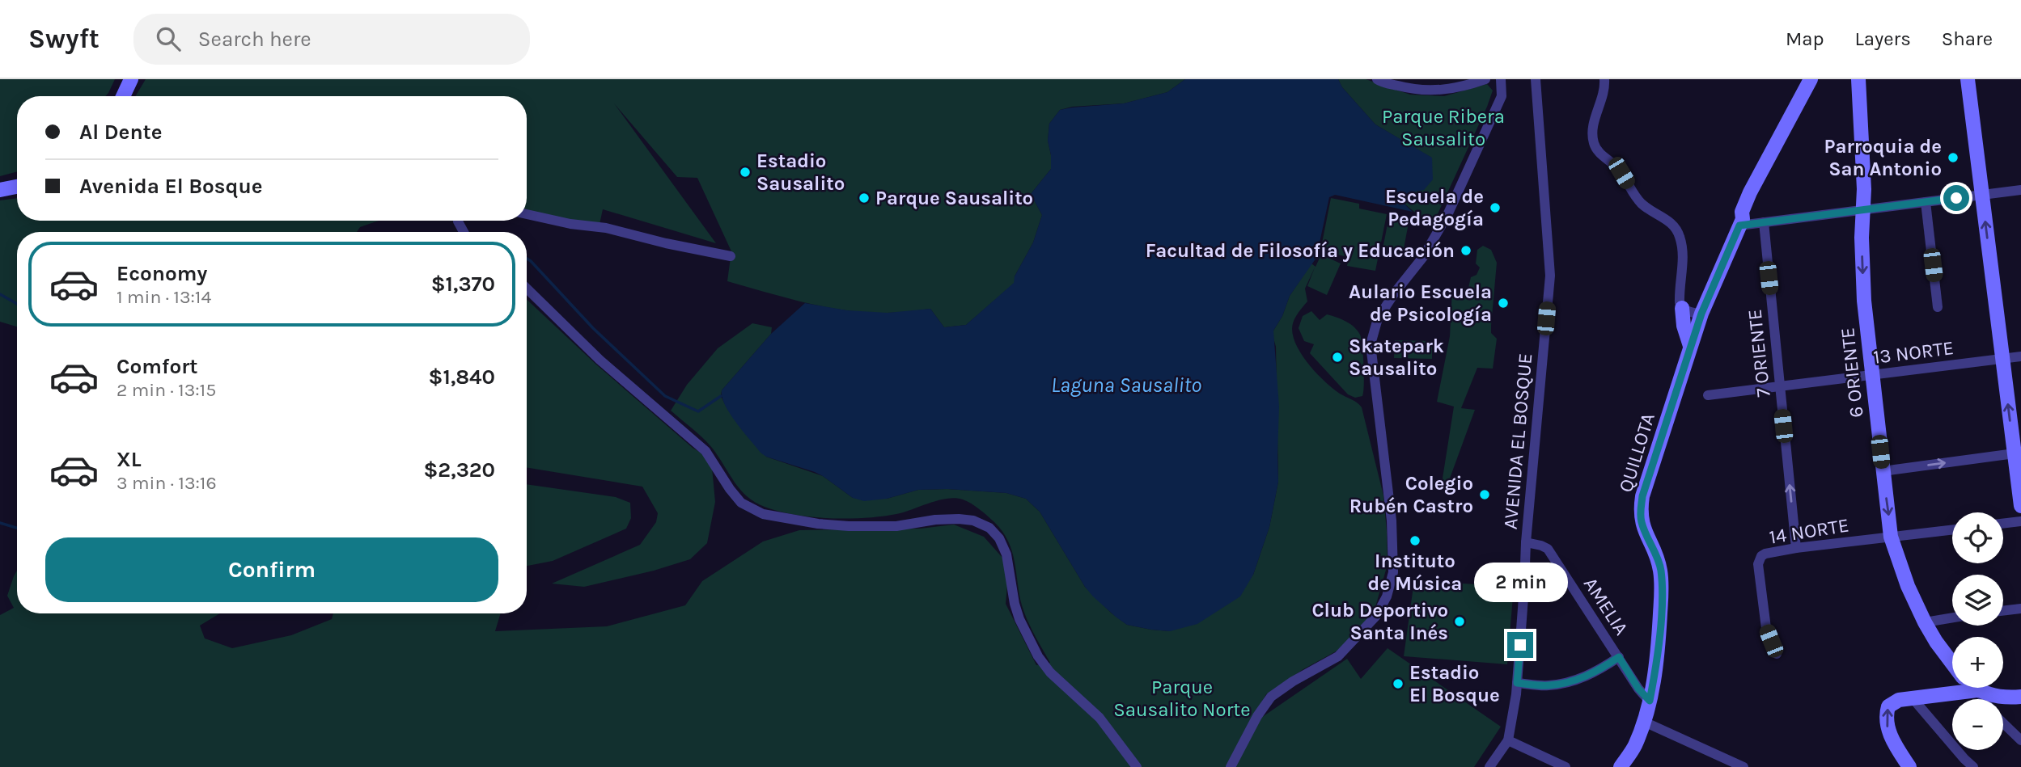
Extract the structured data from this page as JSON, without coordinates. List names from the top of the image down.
{
  "streets": {
    "main road": ["6 ORIENTE", "QUILLOTA"],
    "street": [
      "13 NORTE",
      "7 ORIENTE",
      "AVENIDA EL BOSQUE",
      "14 NORTE",
      "AMELIA"
    ]
  },
  "crossings": [
    ["13 NORTE", "7 ORIENTE"],
    ["13 NORTE", "6 ORIENTE"],
    ["7 ORIENTE", "14 NORTE"],
    ["6 ORIENTE", "14 NORTE"],
    ["AVENIDA EL BOSQUE", "AMELIA"],
    ["QUILLOTA", "AMELIA"]
  ],
  "one_way": ["7 ORIENTE", "6 ORIENTE"],
  "water": ["Laguna Sausalito"],
  "parks": ["Parque Ribera Sausalito", "Parque Sausalito Norte"],
  "places": [
    "Parroquia de San Antonio",
    "Estadio Sausalito",
    "Parque Sausalito",
    "Escuela de Pedagogía",
    "Facultad de Filosofía y Educación",
    "Aulario Escuela de Psicología",
    "Skatepark Sausalito",
    "Colegio Rubén Castro",
    "Instituto de Música",
    "Club Deportivo Santa Inés",
    "Estadio El Bosque"
  ],
  "page": {
    "header": "Swyft",
    "search": "Search here",
    "nav": ["Map", "Layers", "Share"],
    "banner": ["Al Dente", "Avenida El Bosque"],
    "list": [
      {
        "name": "Economy",
        "note": "1 min · 13:14",
        "value": "$1,370"
      },
      {
        "name": "Comfort",
        "note": "2 min · 13:15",
        "value": "$1,840"
      },
      {
        "name": "XL",
        "note": "3 min · 13:16",
        "value": "$2,320"
      }
    ],
    "map_buttons": ["+", "−"],
    "buttons": "Confirm",
    "bubble": "2 min"
  }
}
